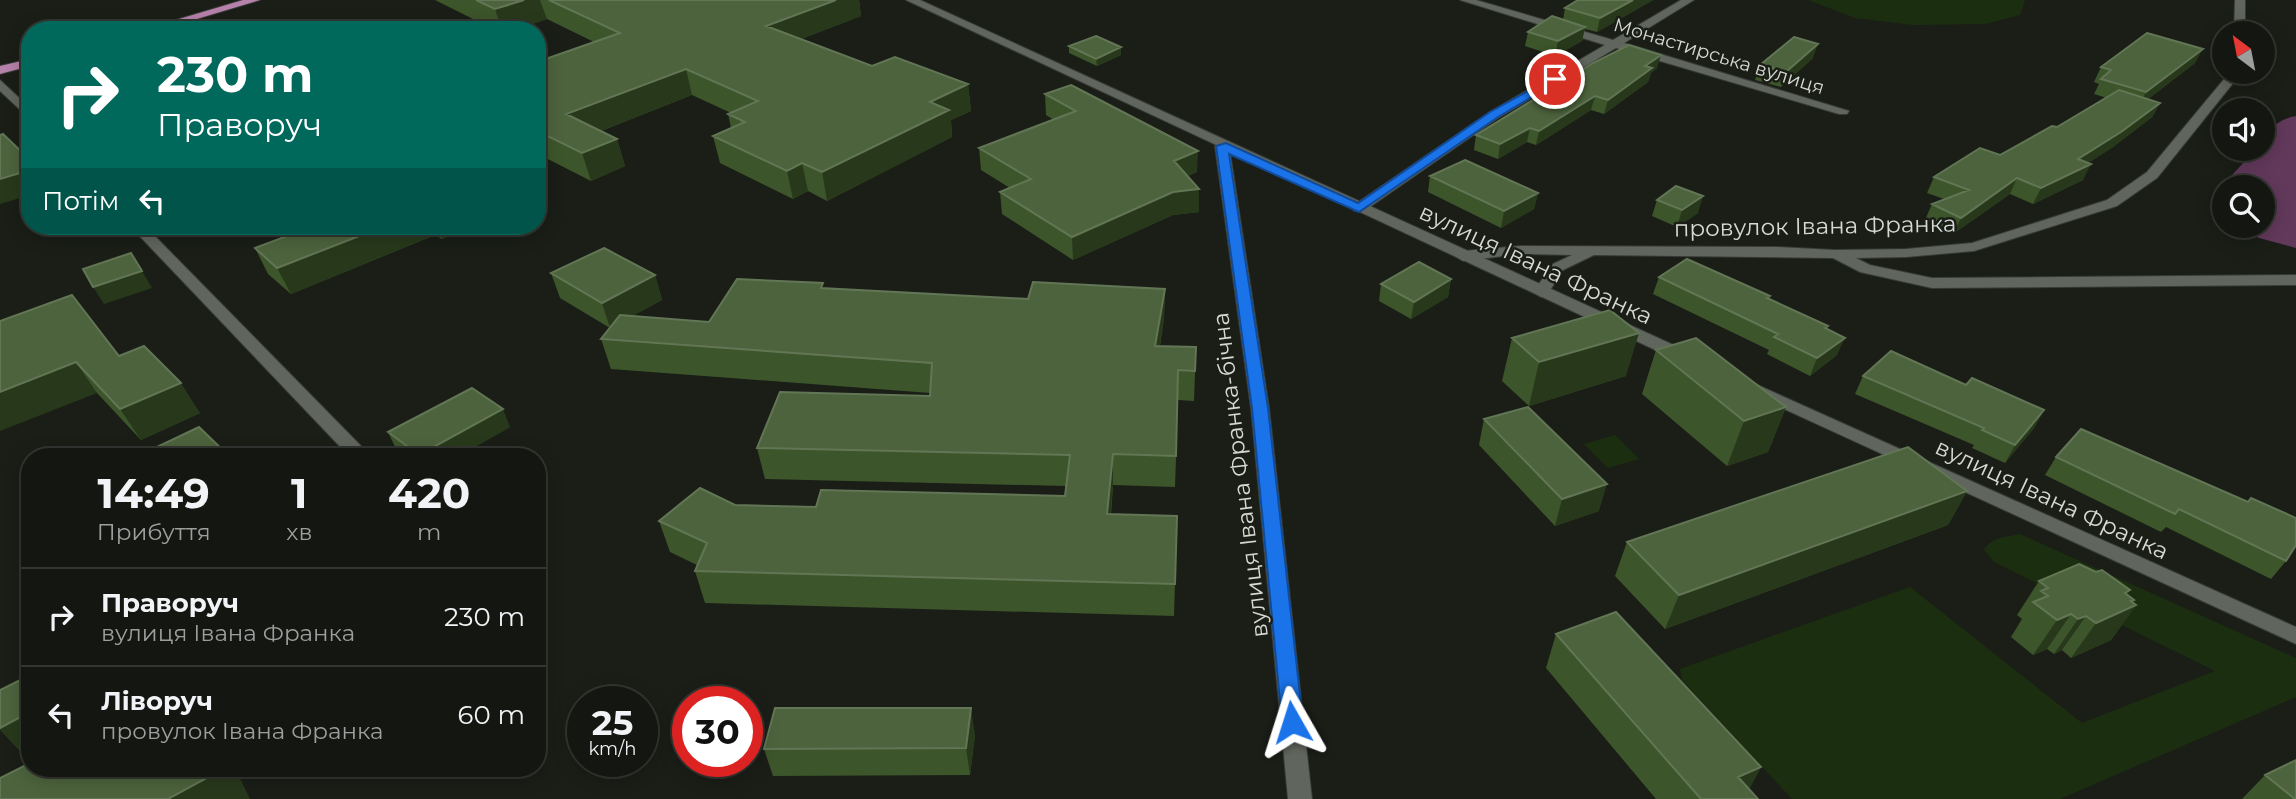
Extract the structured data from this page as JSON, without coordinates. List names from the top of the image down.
{
  "streets": {
    "street": [
      "Монастирська вулиця",
      "провулок Івана Франка",
      "вулиця Івана Франка",
      "вулиця Івана Франка-бічна"
    ]
  },
  "crossings": [
    ["провулок Івана Франка", "вулиця Івана Франка"],
    ["вулиця Івана Франка", "вулиця Івана Франка-бічна"]
  ],
  "north": "top left",
  "page": {
    "turn": ["230 m", "Праворуч"],
    "then": "Потім",
    "eta": [
      "14:49",
      "Прибуття",
      "1",
      "хв",
      "420",
      "m"
    ],
    "list": [
      {
        "name": "Праворуч",
        "note": "вулиця Івана Франка",
        "value": "230 m"
      },
      {
        "name": "Ліворуч",
        "note": "провулок Івана Франка",
        "value": "60 m"
      }
    ],
    "speed": "25 km/h",
    "limit": "30"
  }
}
